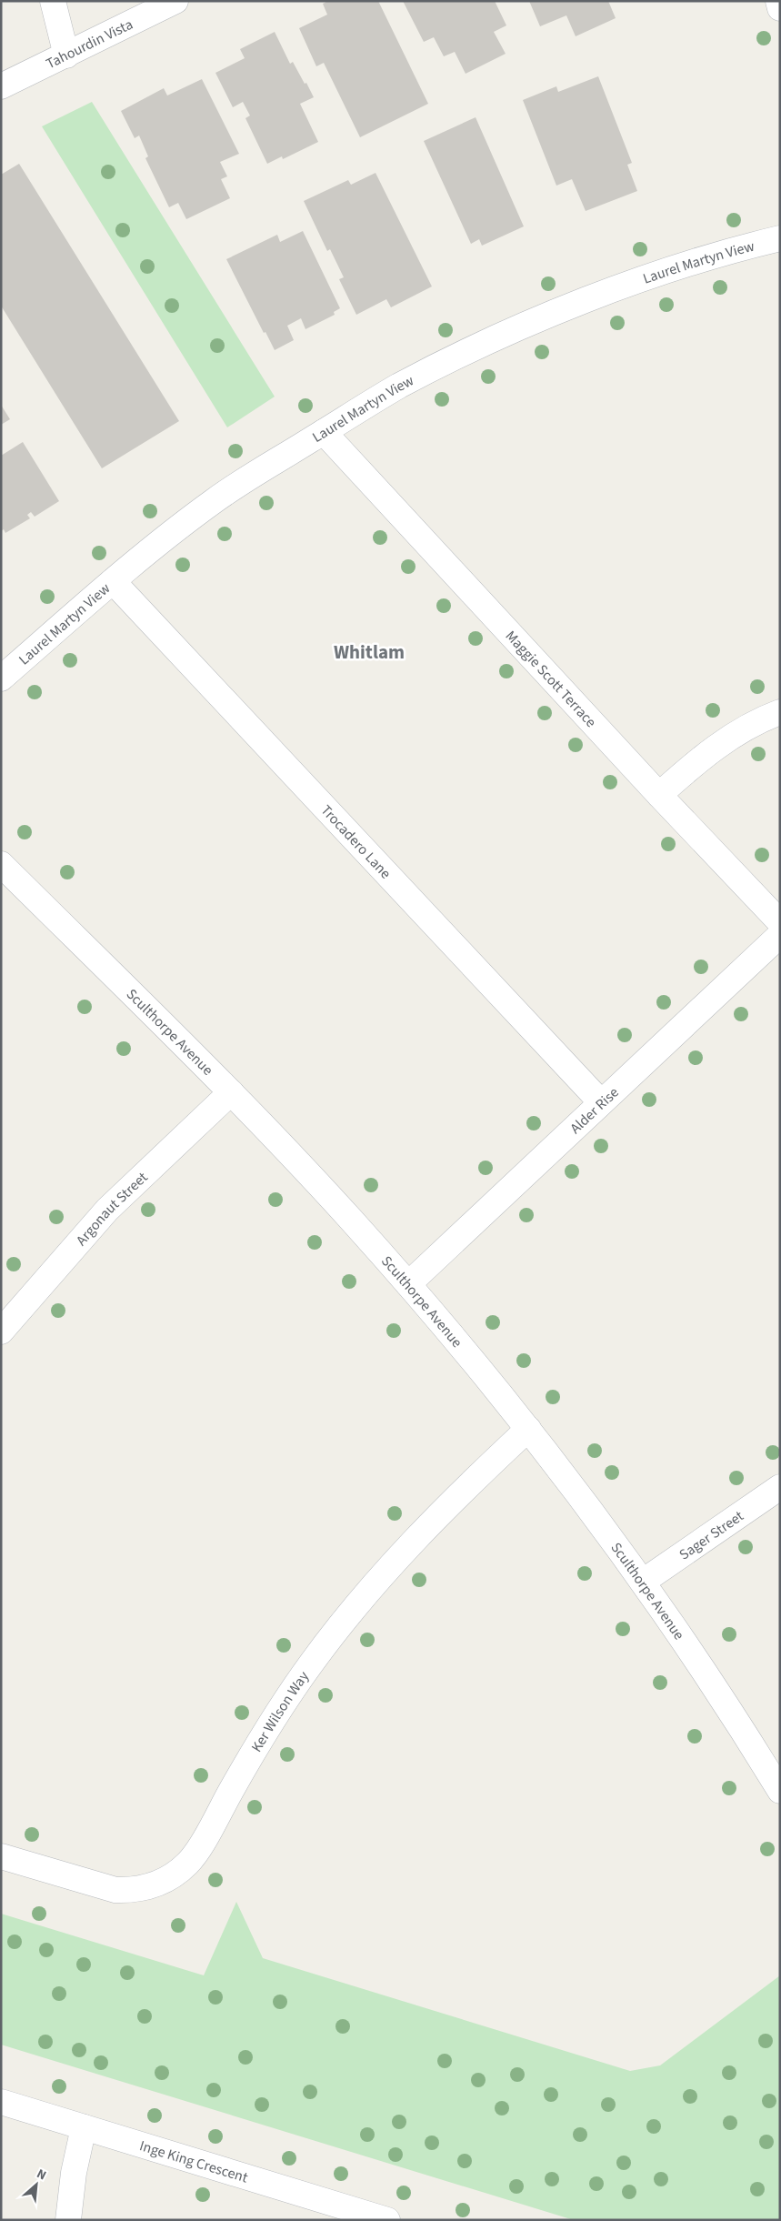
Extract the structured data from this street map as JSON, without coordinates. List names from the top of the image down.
{
  "streets": {
    "street": [
      "Tahourdin Vista",
      "Laurel Martyn View",
      "Maggie Scott Terrace",
      "Trocadero Lane",
      "Sculthorpe Avenue",
      "Alder Rise",
      "Argonaut Street",
      "Sager Street",
      "Ker Wilson Way",
      "Inge King Crescent"
    ]
  },
  "crossings": [
    ["Laurel Martyn View", "Maggie Scott Terrace"],
    ["Laurel Martyn View", "Trocadero Lane"],
    ["Trocadero Lane", "Alder Rise"],
    ["Sculthorpe Avenue", "Alder Rise"],
    ["Sculthorpe Avenue", "Argonaut Street"],
    ["Sculthorpe Avenue", "Sager Street"],
    ["Sculthorpe Avenue", "Ker Wilson Way"]
  ],
  "districts": ["Whitlam"],
  "north": "top right"
}
